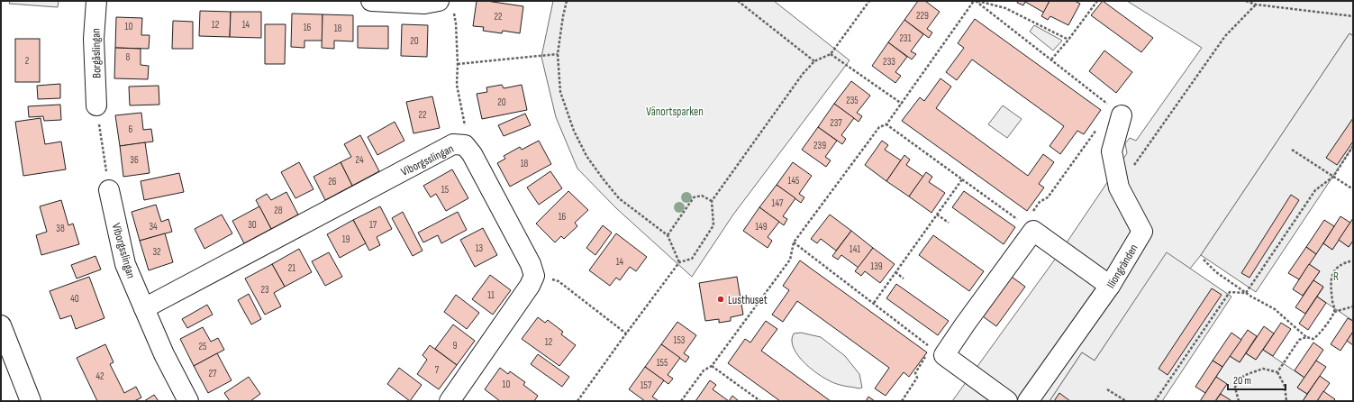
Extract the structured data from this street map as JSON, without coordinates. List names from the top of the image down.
{
  "streets": {
    "street": ["Borgåslingan", "Viborgsslingan", "Iliongränden"]
  },
  "parks": ["Vänortsparken", "R"],
  "places": ["Lusthuset"],
  "house_numbers": [
    "229",
    "22",
    "12",
    "14",
    "10",
    "16",
    "18",
    "231",
    "20",
    "8",
    "2",
    "233",
    "235",
    "20",
    "22",
    "237",
    "6",
    "239",
    "36",
    "24",
    "18",
    "145",
    "26",
    "15",
    "147",
    "28",
    "16",
    "30",
    "17",
    "34",
    "149",
    "38",
    "19",
    "13",
    "141",
    "32",
    "14",
    "139",
    "21",
    "23",
    "11",
    "40",
    "153",
    "12",
    "9",
    "25",
    "155",
    "7",
    "27",
    "42",
    "10",
    "157"
  ],
  "scale_bar": "20 m"
}
